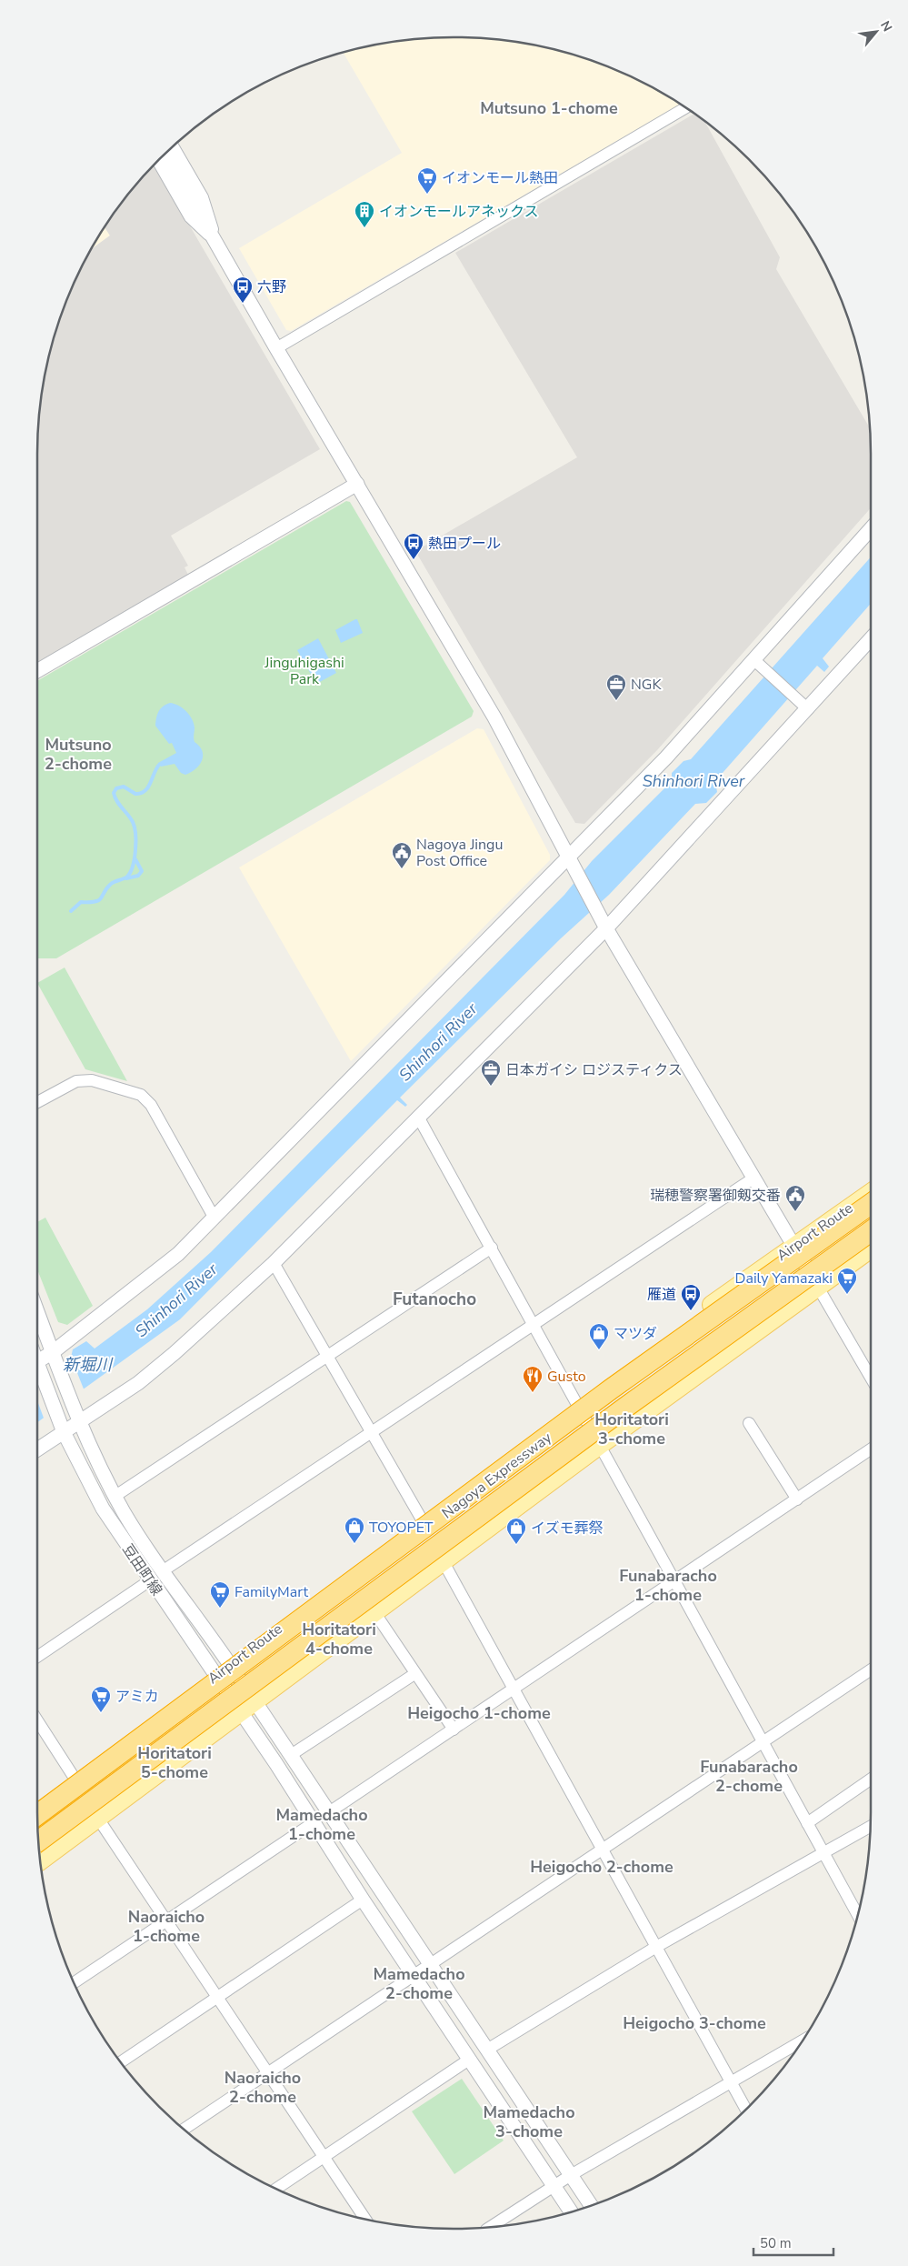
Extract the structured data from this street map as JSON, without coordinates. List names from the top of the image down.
{
  "streets": {
    "highway": ["Nagoya Expressway"],
    "main road": ["Airport Route"],
    "street": ["豆田町線"]
  },
  "crossings": [
    ["Airport Route", "豆田町線"]
  ],
  "districts": [
    "Mutsuno 1-chome",
    "Mutsuno 2-chome",
    "Futanocho",
    "Horitatori 3-chome",
    "Funabaracho 1-chome",
    "Horitatori 4-chome",
    "Heigocho 1-chome",
    "Horitatori 5-chome",
    "Funabaracho 2-chome",
    "Mamedacho 1-chome",
    "Heigocho 2-chome",
    "Naoraicho 1-chome",
    "Mamedacho 2-chome",
    "Heigocho 3-chome",
    "Naoraicho 2-chome",
    "Mamedacho 3-chome"
  ],
  "water": ["Shinhori River", "新堀川"],
  "parks": ["Jinguhigashi Park"],
  "places": {
    "supermarket": [
      "イオンモール熱田",
      "Daily Yamazaki",
      "FamilyMart",
      "アミカ"
    ],
    "building": ["イオンモールアネックス"],
    "bus stop": ["六野", "熱田プール", "雁道"],
    "office": ["NGK", "日本ガイシ ロジスティクス"],
    "public building": ["Nagoya Jingu Post Office", "瑞穂警察署御剱交番"],
    "shop": ["マツダ", "TOYOPET", "イズモ葬祭"],
    "restaurant": ["Gusto"]
  },
  "scale_bar": "50 m",
  "north": "top right"
}
